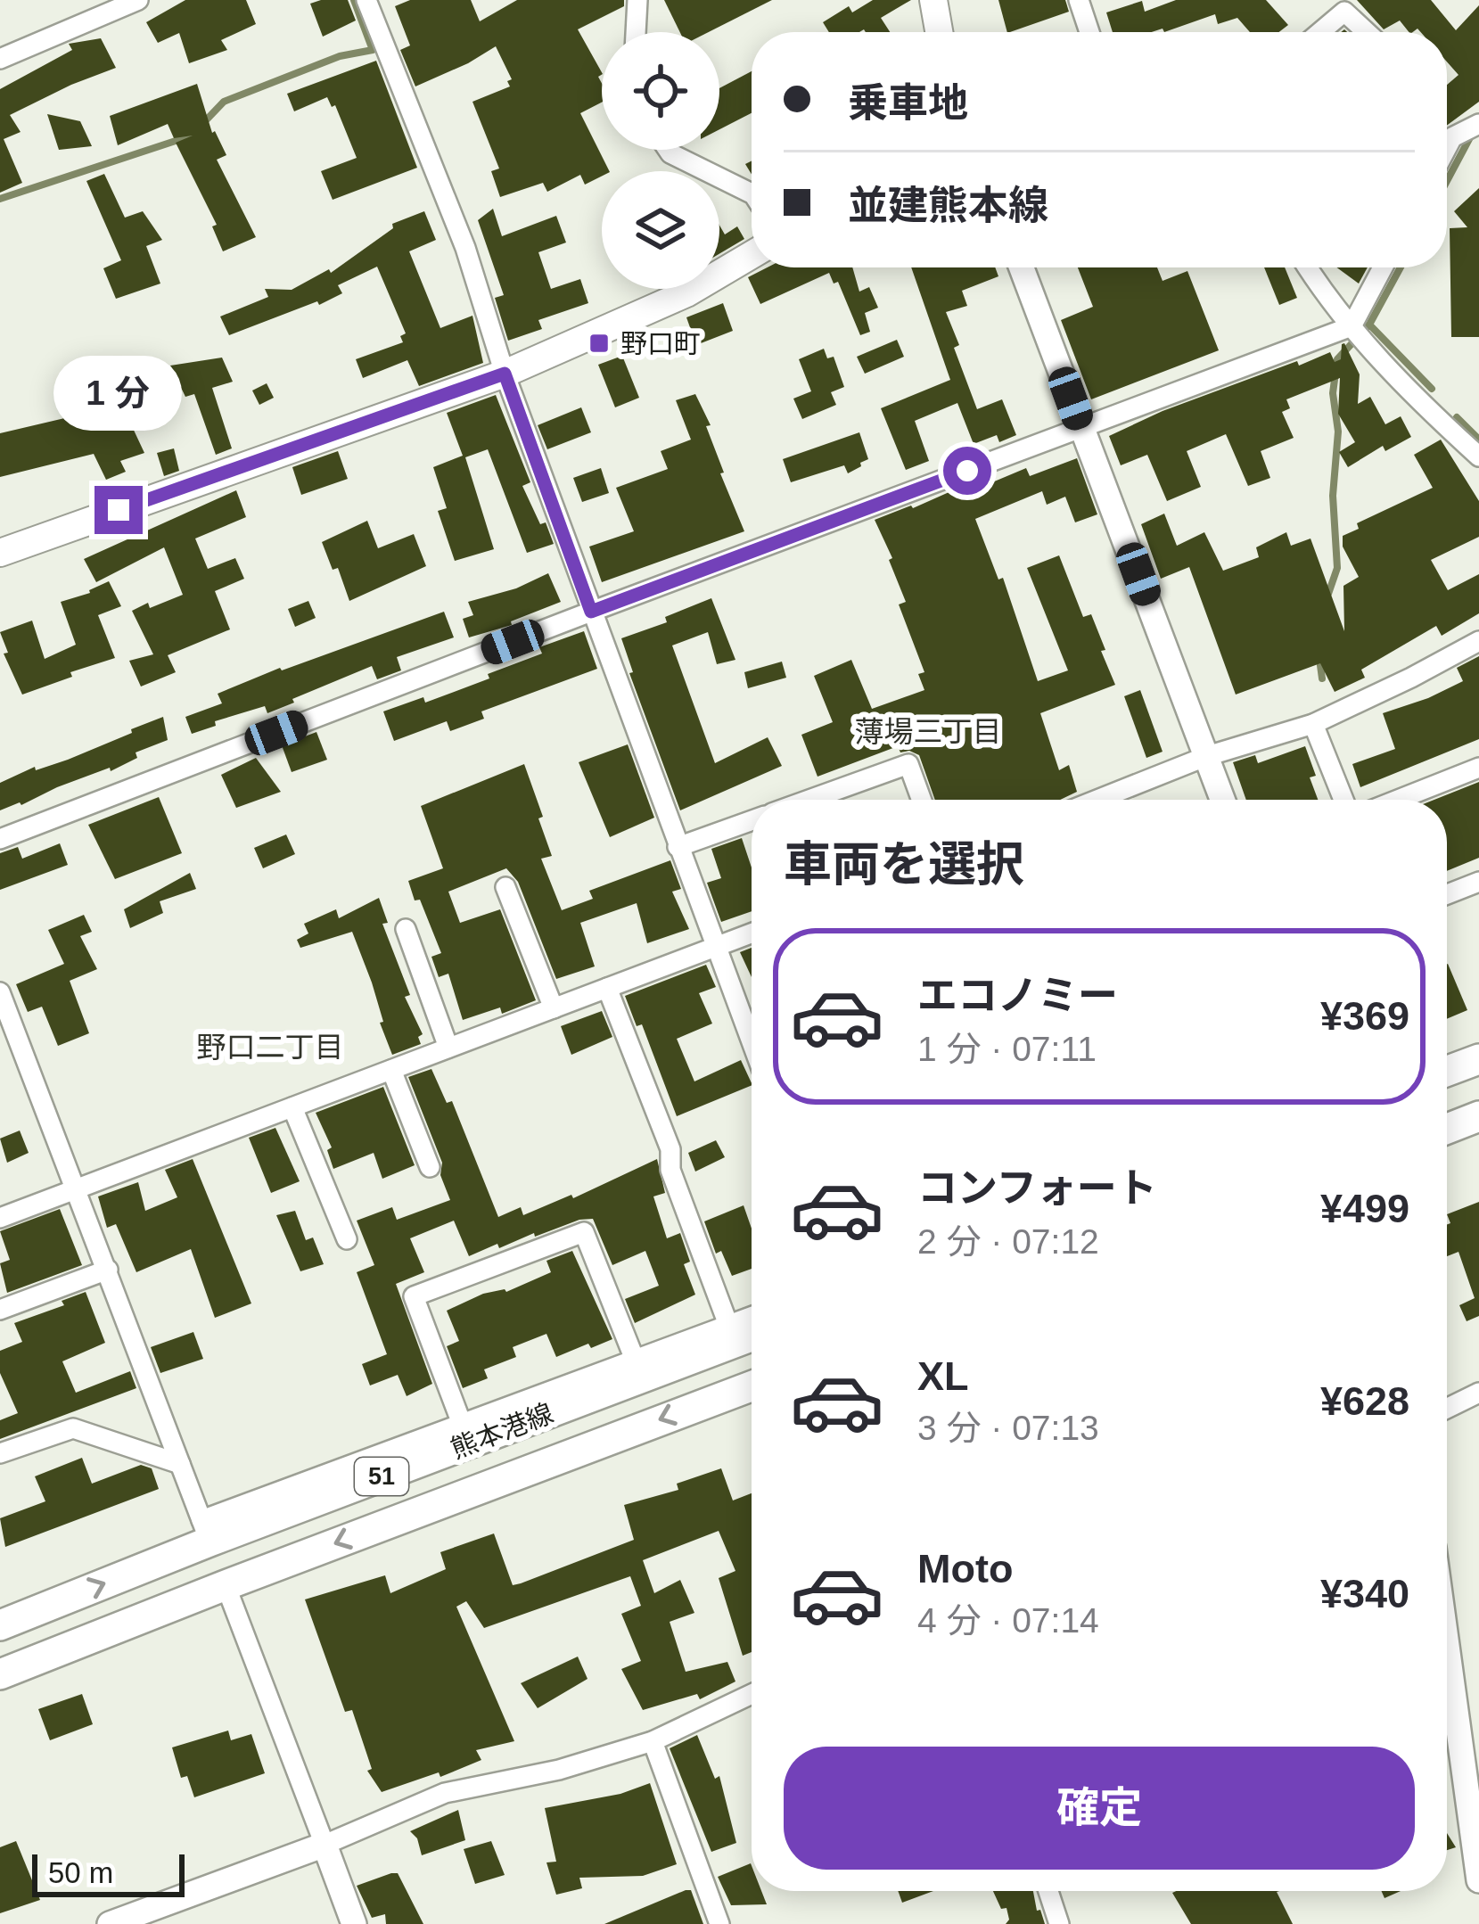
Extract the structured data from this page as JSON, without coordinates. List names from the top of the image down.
{
  "streets": {
    "main road": ["熊本港線", "51"]
  },
  "districts": ["薄場三丁目", "野口二丁目"],
  "places": {
    "transit": ["野口町"]
  },
  "scale_bar": "50 m",
  "page": {
    "banner": ["乗車地", "並建熊本線"],
    "bubble": "1 分",
    "heading": "車両を選択",
    "list": [
      {
        "name": "エコノミー",
        "note": "1 分 · 07:11",
        "value": "¥369"
      },
      {
        "name": "コンフォート",
        "note": "2 分 · 07:12",
        "value": "¥499"
      },
      {
        "name": "XL",
        "note": "3 分 · 07:13",
        "value": "¥628"
      },
      {
        "name": "Moto",
        "note": "4 分 · 07:14",
        "value": "¥340"
      }
    ],
    "buttons": "確定",
    "scale": "50 m"
  }
}
